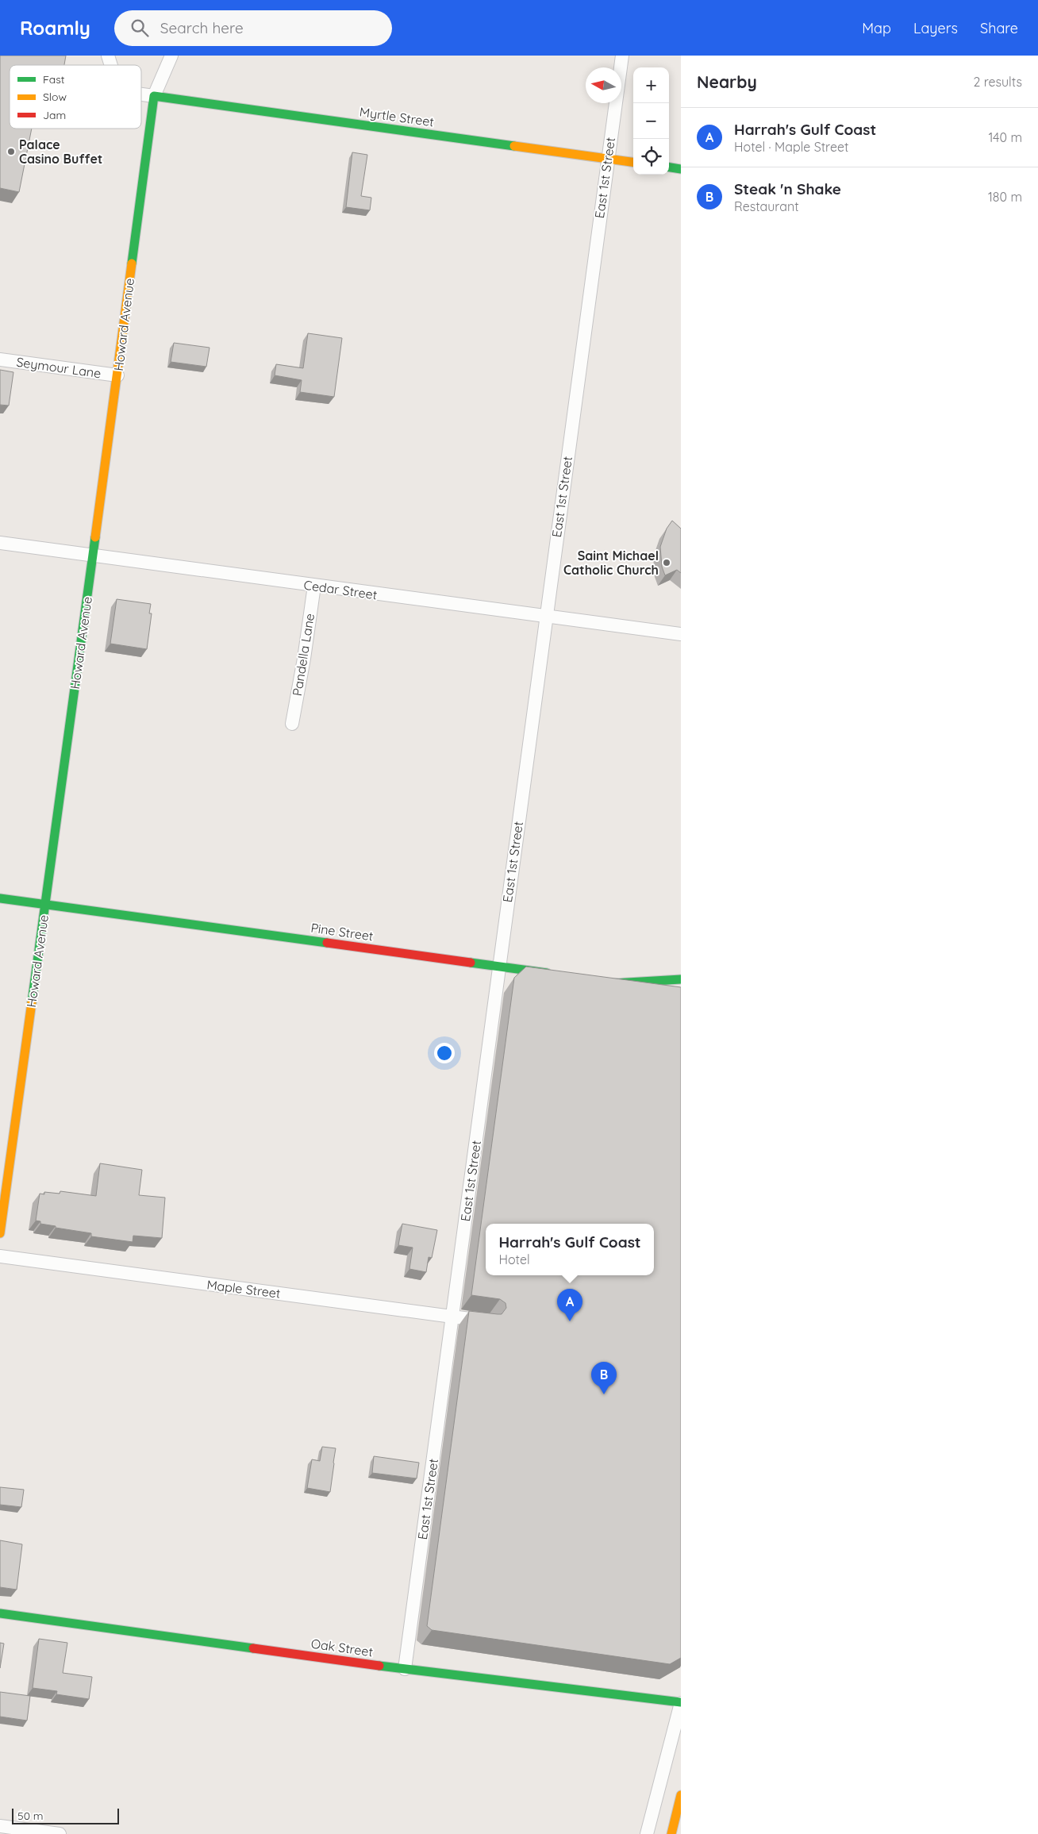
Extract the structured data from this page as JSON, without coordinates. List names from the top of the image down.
{
  "streets": {
    "main road": [
      "Myrtle Street",
      "Howard Avenue",
      "Pine Street",
      "Oak Street"
    ],
    "street": [
      "East 1st Street",
      "Seymour Lane",
      "Cedar Street",
      "Pandella Lane",
      "Maple Street"
    ]
  },
  "crossings": [
    ["Myrtle Street", "East 1st Street"],
    ["Myrtle Street", "Howard Avenue"],
    ["East 1st Street", "Cedar Street"],
    ["East 1st Street", "Pine Street"],
    ["East 1st Street", "Maple Street"],
    ["East 1st Street", "Oak Street"],
    ["Howard Avenue", "Seymour Lane"],
    ["Howard Avenue", "Cedar Street"],
    ["Howard Avenue", "Pine Street"],
    ["Cedar Street", "Pandella Lane"]
  ],
  "places": ["Palace Casino Buffet", "Saint Michael Catholic Church"],
  "legend": ["Fast", "Slow", "Jam"],
  "scale_bar": "50 m",
  "north": "left",
  "page": {
    "header": "Roamly",
    "search": "Search here",
    "nav": ["Map", "Layers", "Share"],
    "heading": ["Nearby", "2 results"],
    "map_buttons": ["+", "−"],
    "list": [
      {
        "mark": "A",
        "name": "Harrah's Gulf Coast",
        "note": "Hotel · Maple Street",
        "value": "140 m"
      },
      {
        "mark": "B",
        "name": "Steak 'n Shake",
        "note": "Restaurant",
        "value": "180 m"
      }
    ],
    "popup": ["Harrah's Gulf Coast", "Hotel"],
    "pins": ["A", "B"],
    "scale": "50 m"
  }
}
